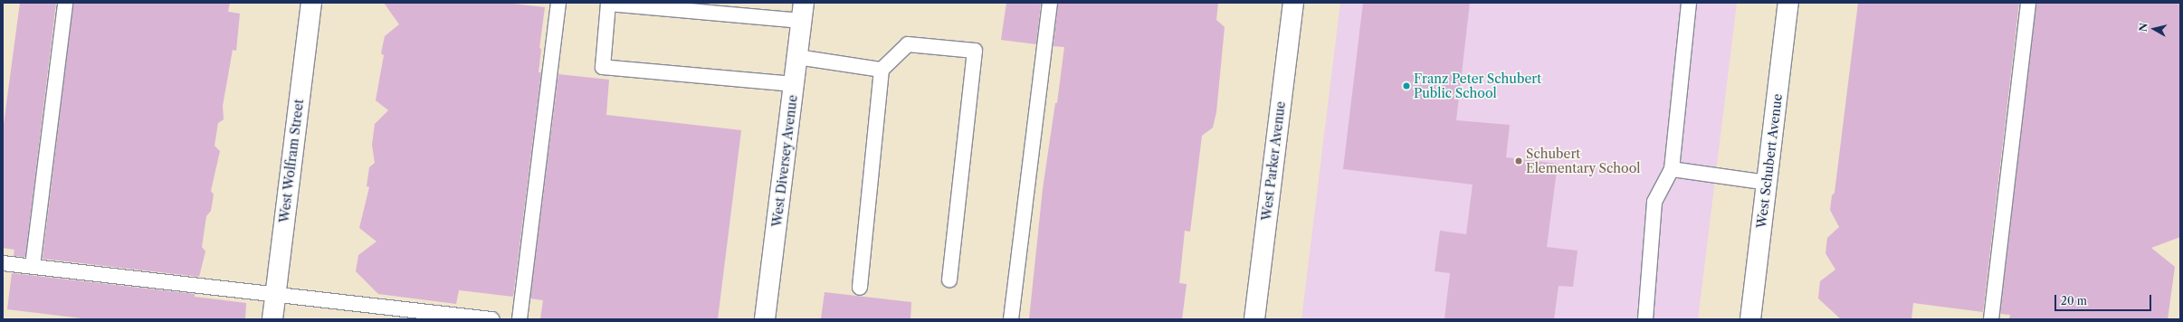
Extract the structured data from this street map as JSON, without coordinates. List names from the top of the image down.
{
  "streets": {
    "street": [
      "West Wolfram Street",
      "West Diversey Avenue",
      "West Parker Avenue",
      "West Schubert Avenue"
    ]
  },
  "places": ["Franz Peter Schubert Public School", "Schubert Elementary School"],
  "scale_bar": "20 m",
  "north": "left"
}
